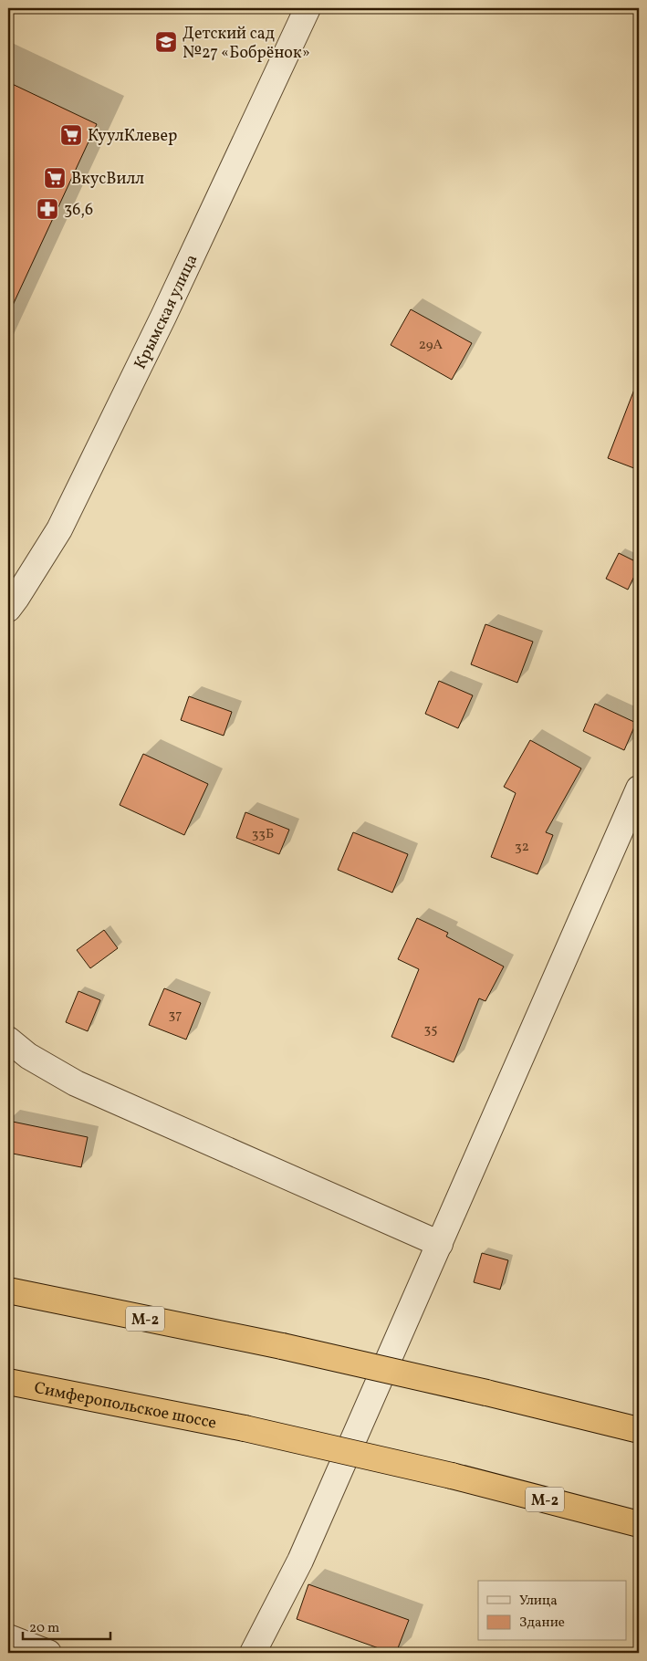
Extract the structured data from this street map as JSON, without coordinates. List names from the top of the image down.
{
  "streets": {
    "highway": ["М-2", "Симферопольское шоссе"],
    "street": ["Крымская улица"]
  },
  "places": {
    "school or university": ["Детский сад №27 «Бобрёнок»"],
    "supermarket": ["КуулКлевер", "ВкусВилл"],
    "pharmacy": ["36,6"]
  },
  "house_numbers": [
    "29А",
    "33Б",
    "32",
    "37",
    "35"
  ],
  "legend": ["Улица", "Здание"],
  "scale_bar": "20 m"
}
